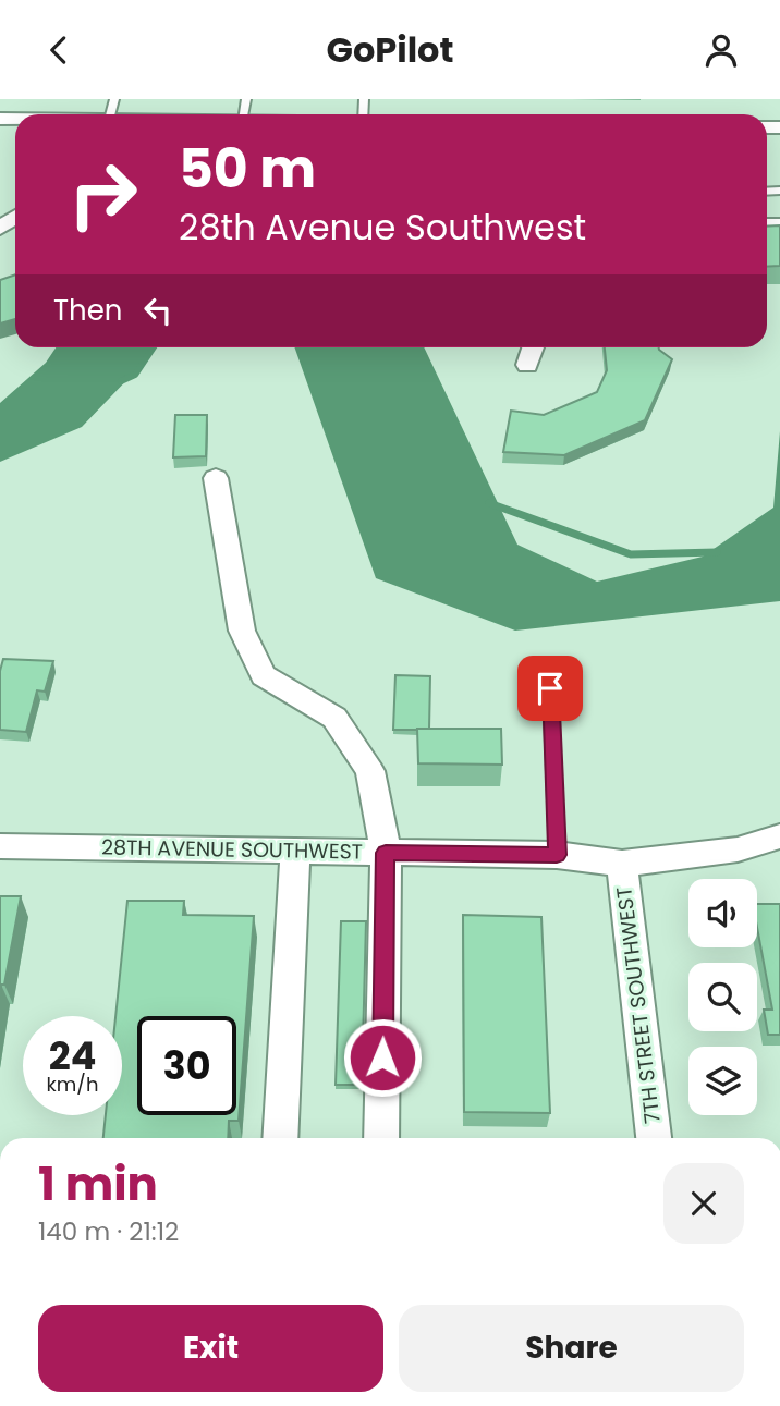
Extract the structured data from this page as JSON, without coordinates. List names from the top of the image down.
{
  "streets": {
    "street": ["28TH AVENUE SOUTHWEST", "7TH STREET SOUTHWEST"]
  },
  "crossings": [
    ["28TH AVENUE SOUTHWEST", "7TH STREET SOUTHWEST"]
  ],
  "page": {
    "header": "GoPilot",
    "turn": ["50 m", "28th Avenue Southwest"],
    "then": "Then",
    "speed": "24 km/h",
    "limit": "30",
    "heading": ["1 min", "140 m · 21:12"],
    "buttons": ["Exit", "Share"]
  }
}
